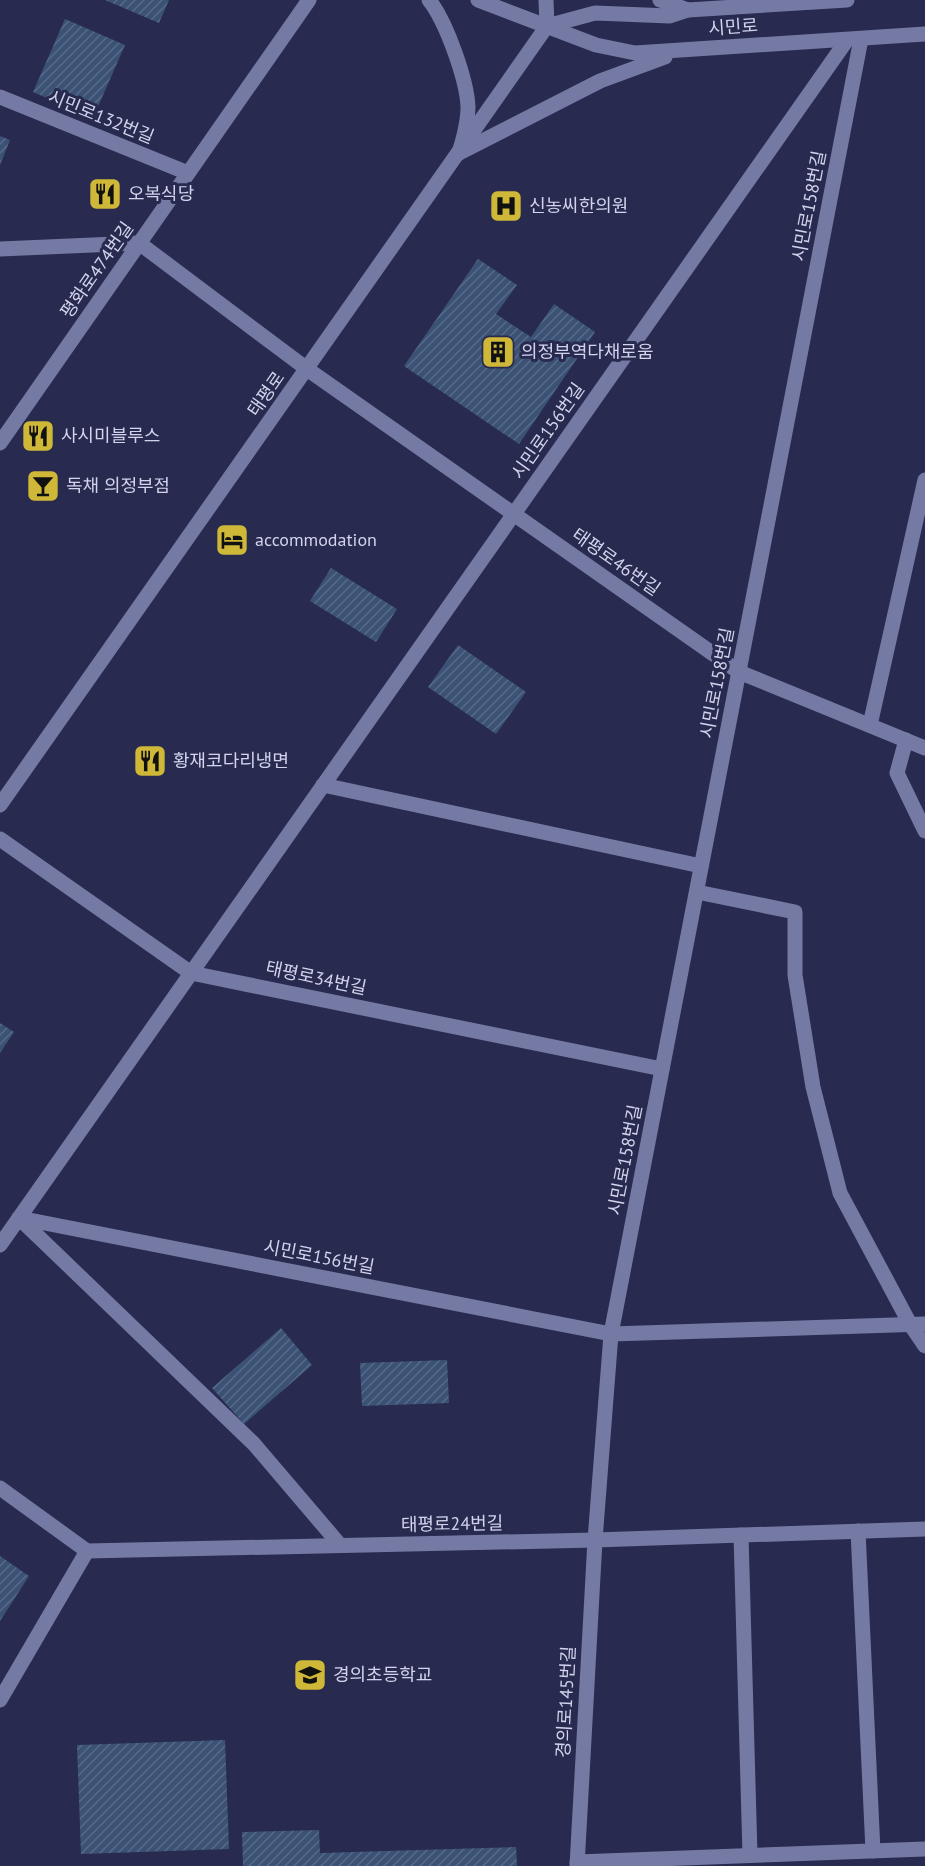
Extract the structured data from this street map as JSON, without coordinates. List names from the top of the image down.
{
  "streets": {
    "street": [
      "시민로",
      "시민로132번길",
      "시민로158번길",
      "평화로474번길",
      "태평로",
      "시민로156번길",
      "태평로46번길",
      "태평로34번길",
      "태평로24번길",
      "경의로145번길"
    ]
  },
  "crossings": [
    ["시민로", "시민로158번길"],
    ["시민로", "태평로"],
    ["시민로", "시민로156번길"],
    ["시민로132번길", "평화로474번길"],
    ["시민로158번길", "시민로156번길"],
    ["시민로158번길", "태평로46번길"],
    ["시민로158번길", "태평로34번길"],
    ["시민로158번길", "태평로24번길"],
    ["시민로158번길", "경의로145번길"],
    ["평화로474번길", "태평로46번길"],
    ["태평로", "태평로46번길"],
    ["시민로156번길", "태평로46번길"],
    ["시민로156번길", "태평로34번길"],
    ["태평로24번길", "경의로145번길"]
  ],
  "places": {
    "restaurant": ["오복식당", "사시미블루스", "황재코다리냉면"],
    "hospital": ["신농씨한의원"],
    "building": ["의정부역다채로움"],
    "bar": ["독채 의정부점"],
    "hotel": ["accommodation"],
    "school or university": ["경의초등학교"]
  }
}
